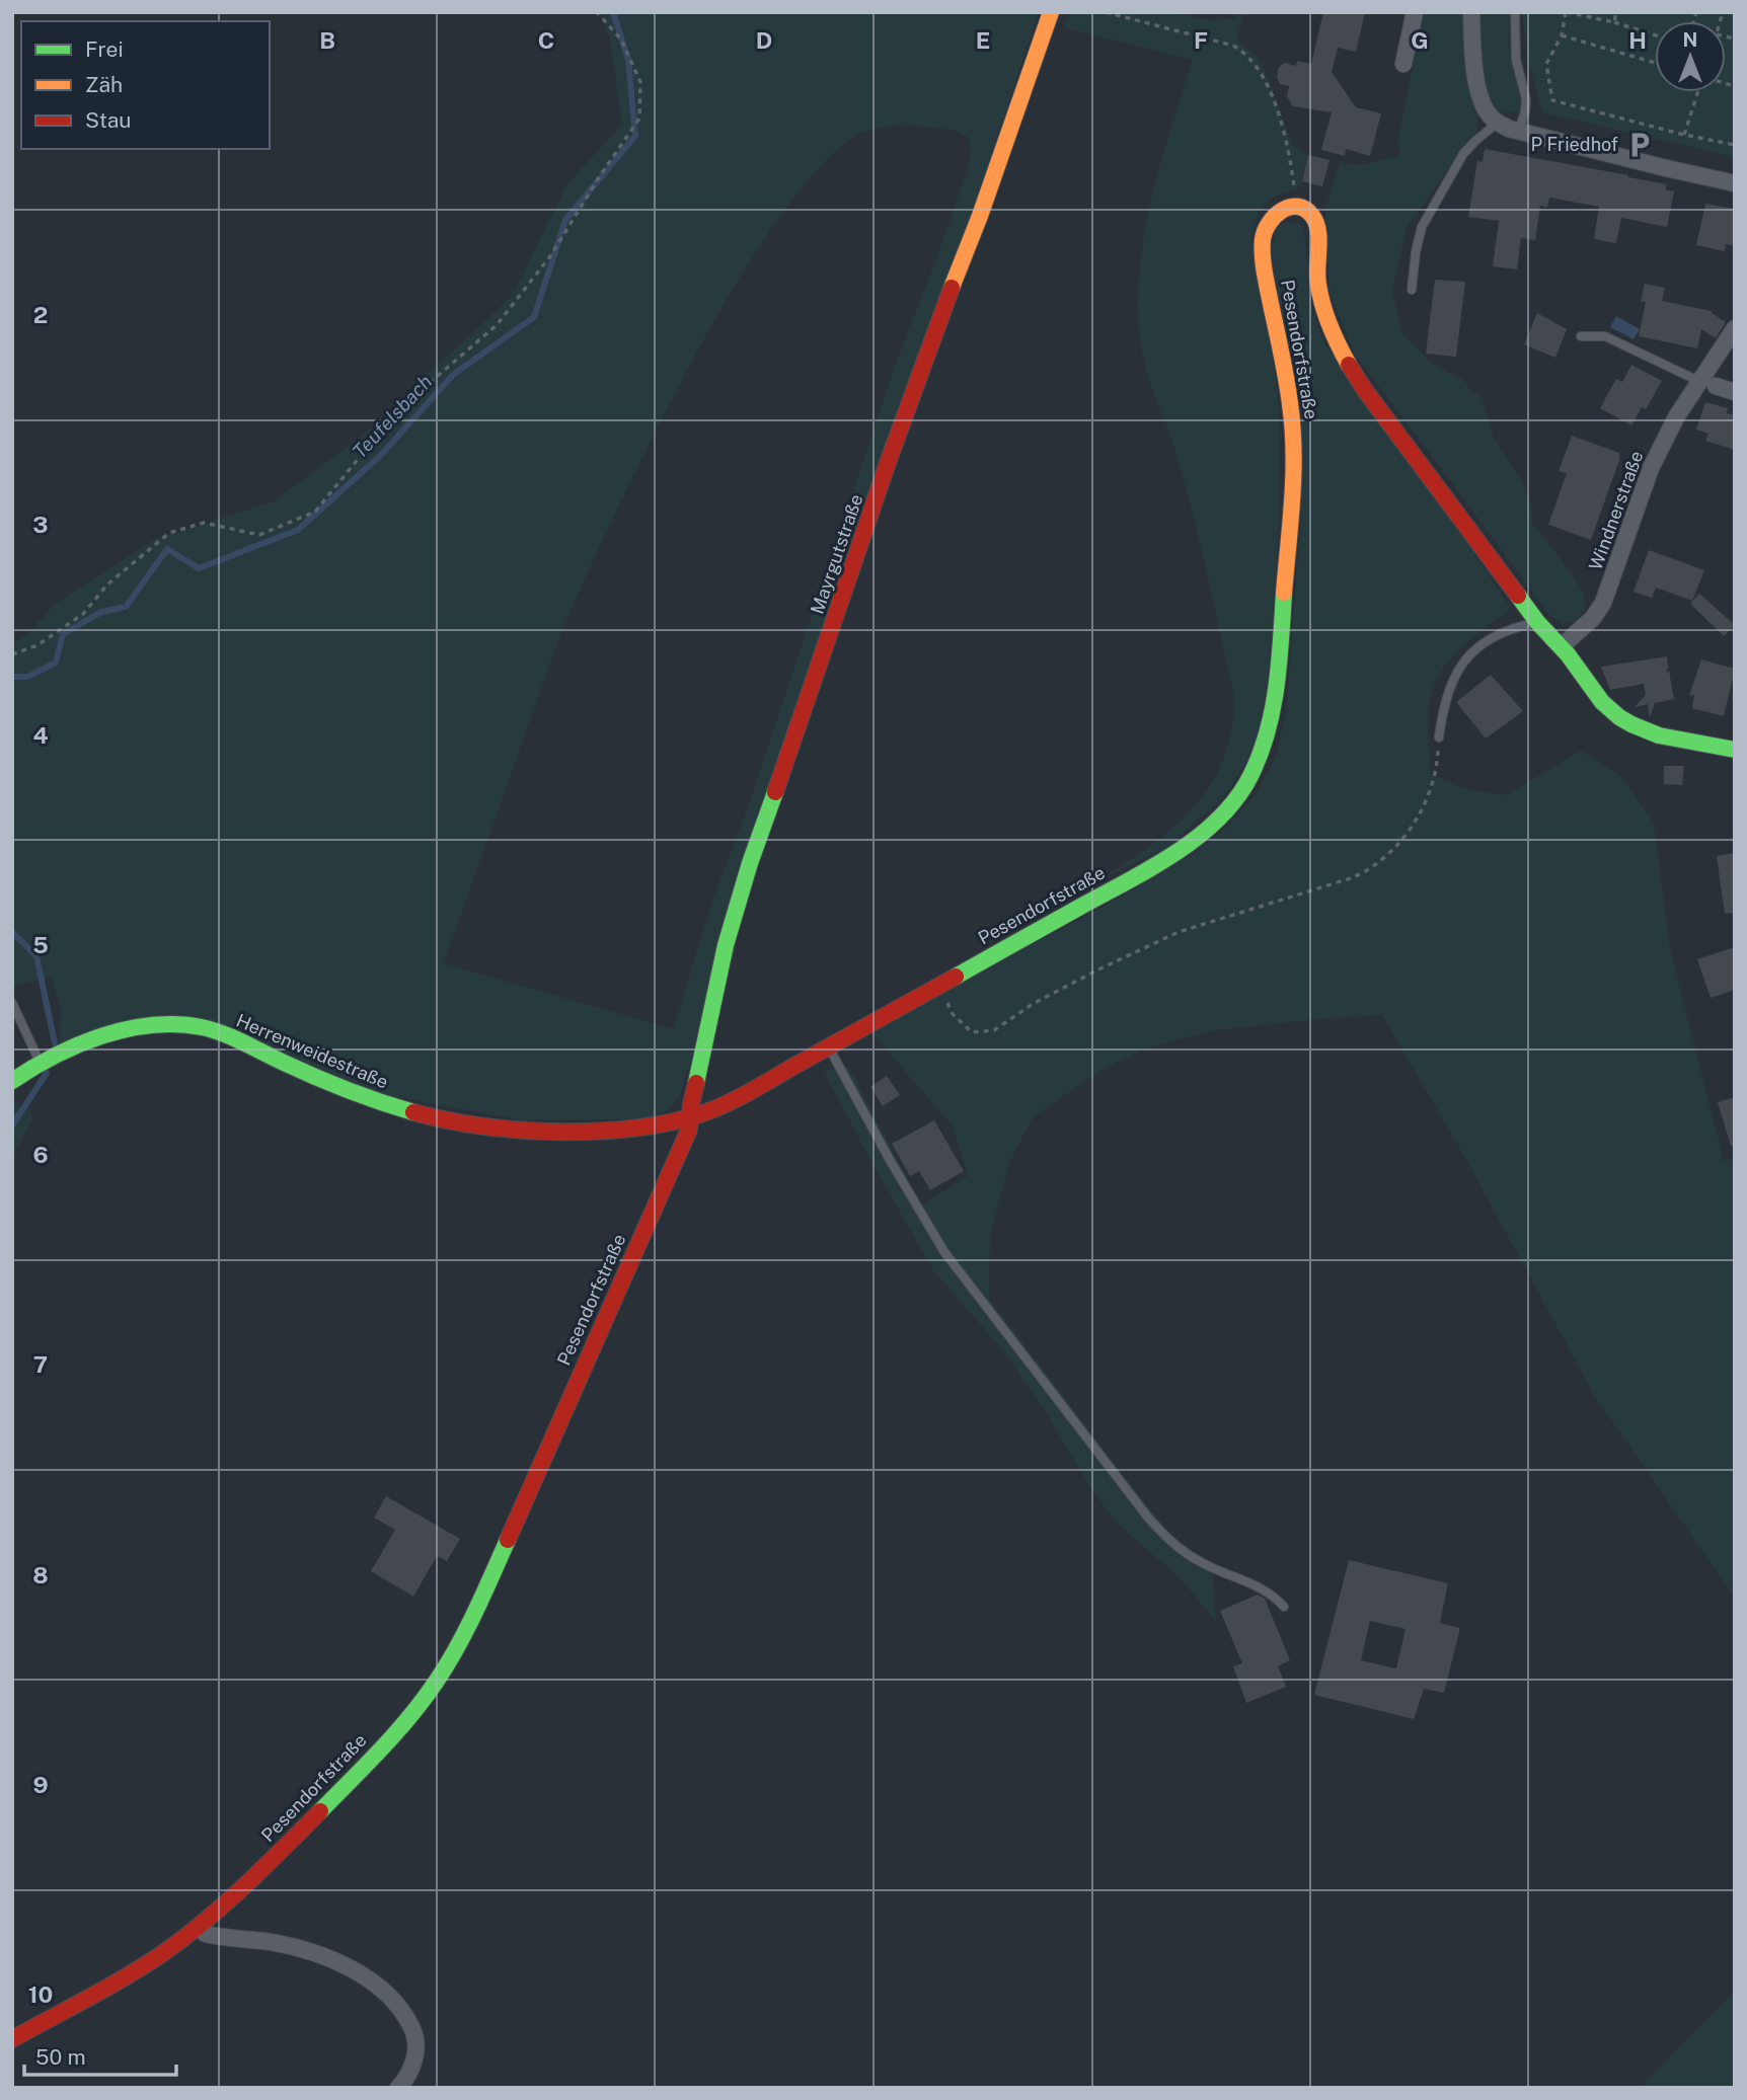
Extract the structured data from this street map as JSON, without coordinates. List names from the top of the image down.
{
  "streets": {
    "street": [
      "Pesendorfstraße",
      "Windnerstraße",
      "Mayrgutstraße",
      "Herrenweidestraße"
    ]
  },
  "crossings": [
    ["Pesendorfstraße", "Windnerstraße"],
    ["Pesendorfstraße", "Mayrgutstraße"],
    ["Pesendorfstraße", "Herrenweidestraße"],
    ["Mayrgutstraße", "Herrenweidestraße"]
  ],
  "water": ["Teufelsbach"],
  "places": {
    "parking": ["P Friedhof"]
  },
  "legend": ["Frei", "Zäh", "Stau"],
  "scale_bar": "50 m",
  "north": "top",
  "grid": {
    "columns": [
      "B",
      "C",
      "D",
      "E",
      "F",
      "G",
      "H"
    ],
    "rows": [
      "2",
      "3",
      "4",
      "5",
      "6",
      "7",
      "8",
      "9",
      "10"
    ]
  }
}
